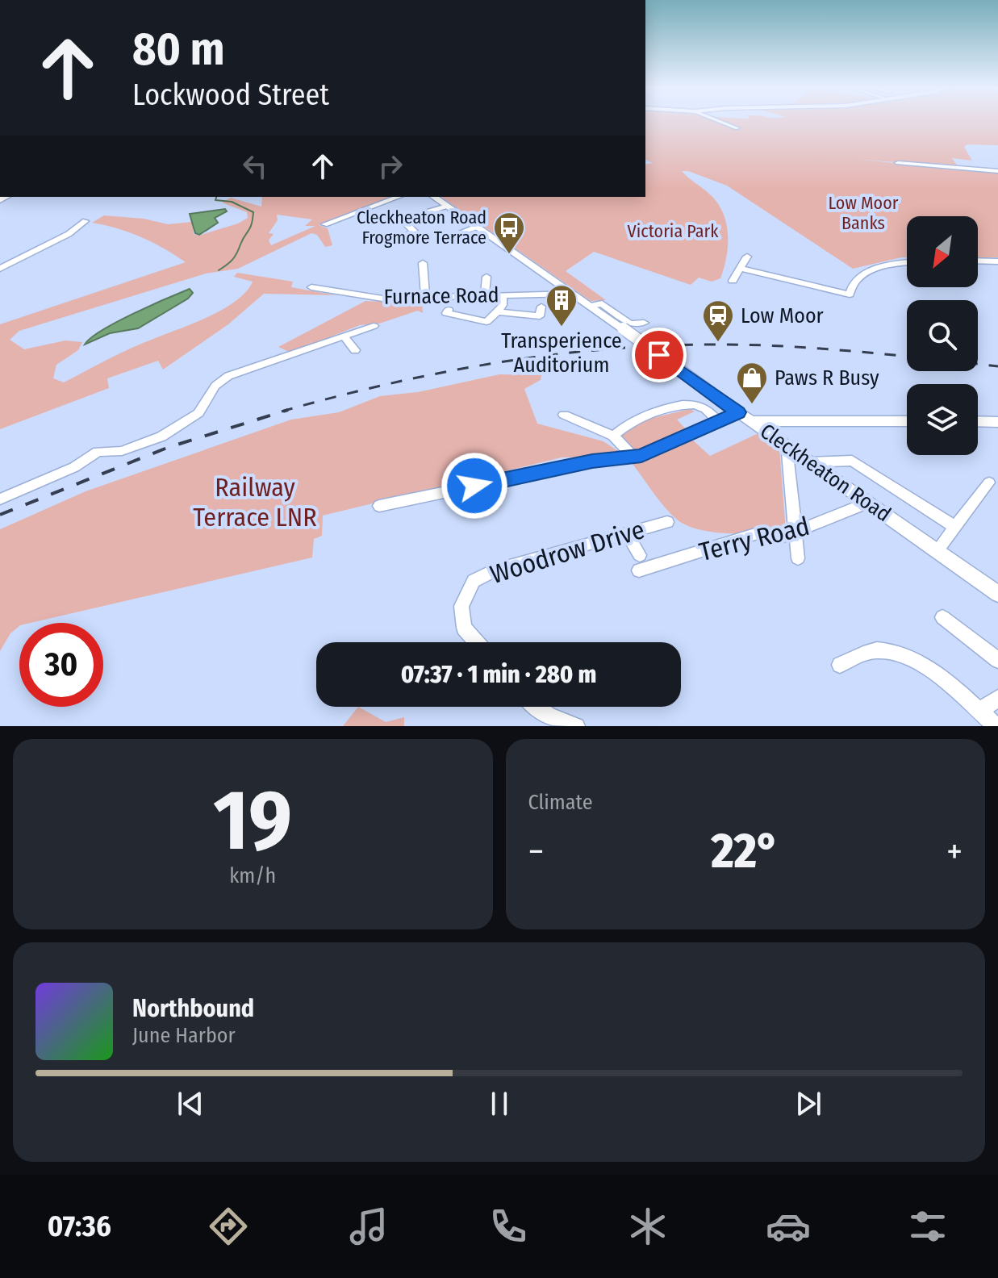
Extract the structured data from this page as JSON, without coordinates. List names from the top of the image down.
{
  "streets": {
    "street": [
      "Furnace Road",
      "Cleckheaton Road",
      "Terry Road",
      "Woodrow Drive"
    ]
  },
  "crossings": [
    ["Furnace Road", "Cleckheaton Road"],
    ["Cleckheaton Road", "Terry Road"]
  ],
  "parks": ["Low Moor Banks", "Victoria Park", "Railway Terrace LNR"],
  "places": {
    "bus stop": ["Cleckheaton Road Frogmore Terrace"],
    "building": ["Transperience Auditorium"],
    "station": ["Low Moor"],
    "shop": ["Paws R Busy"]
  },
  "north": "bottom left",
  "page": {
    "turn": ["80 m", "Lockwood Street"],
    "limit": "30",
    "trip": "07:37 · 1 min · 280 m",
    "tile": [
      ["19", "km/h"],
      "Climate"
    ],
    "heat": ["−", "22°", "+"],
    "song": ["Northbound", "June Harbor"],
    "tabs": "07:36"
  }
}
